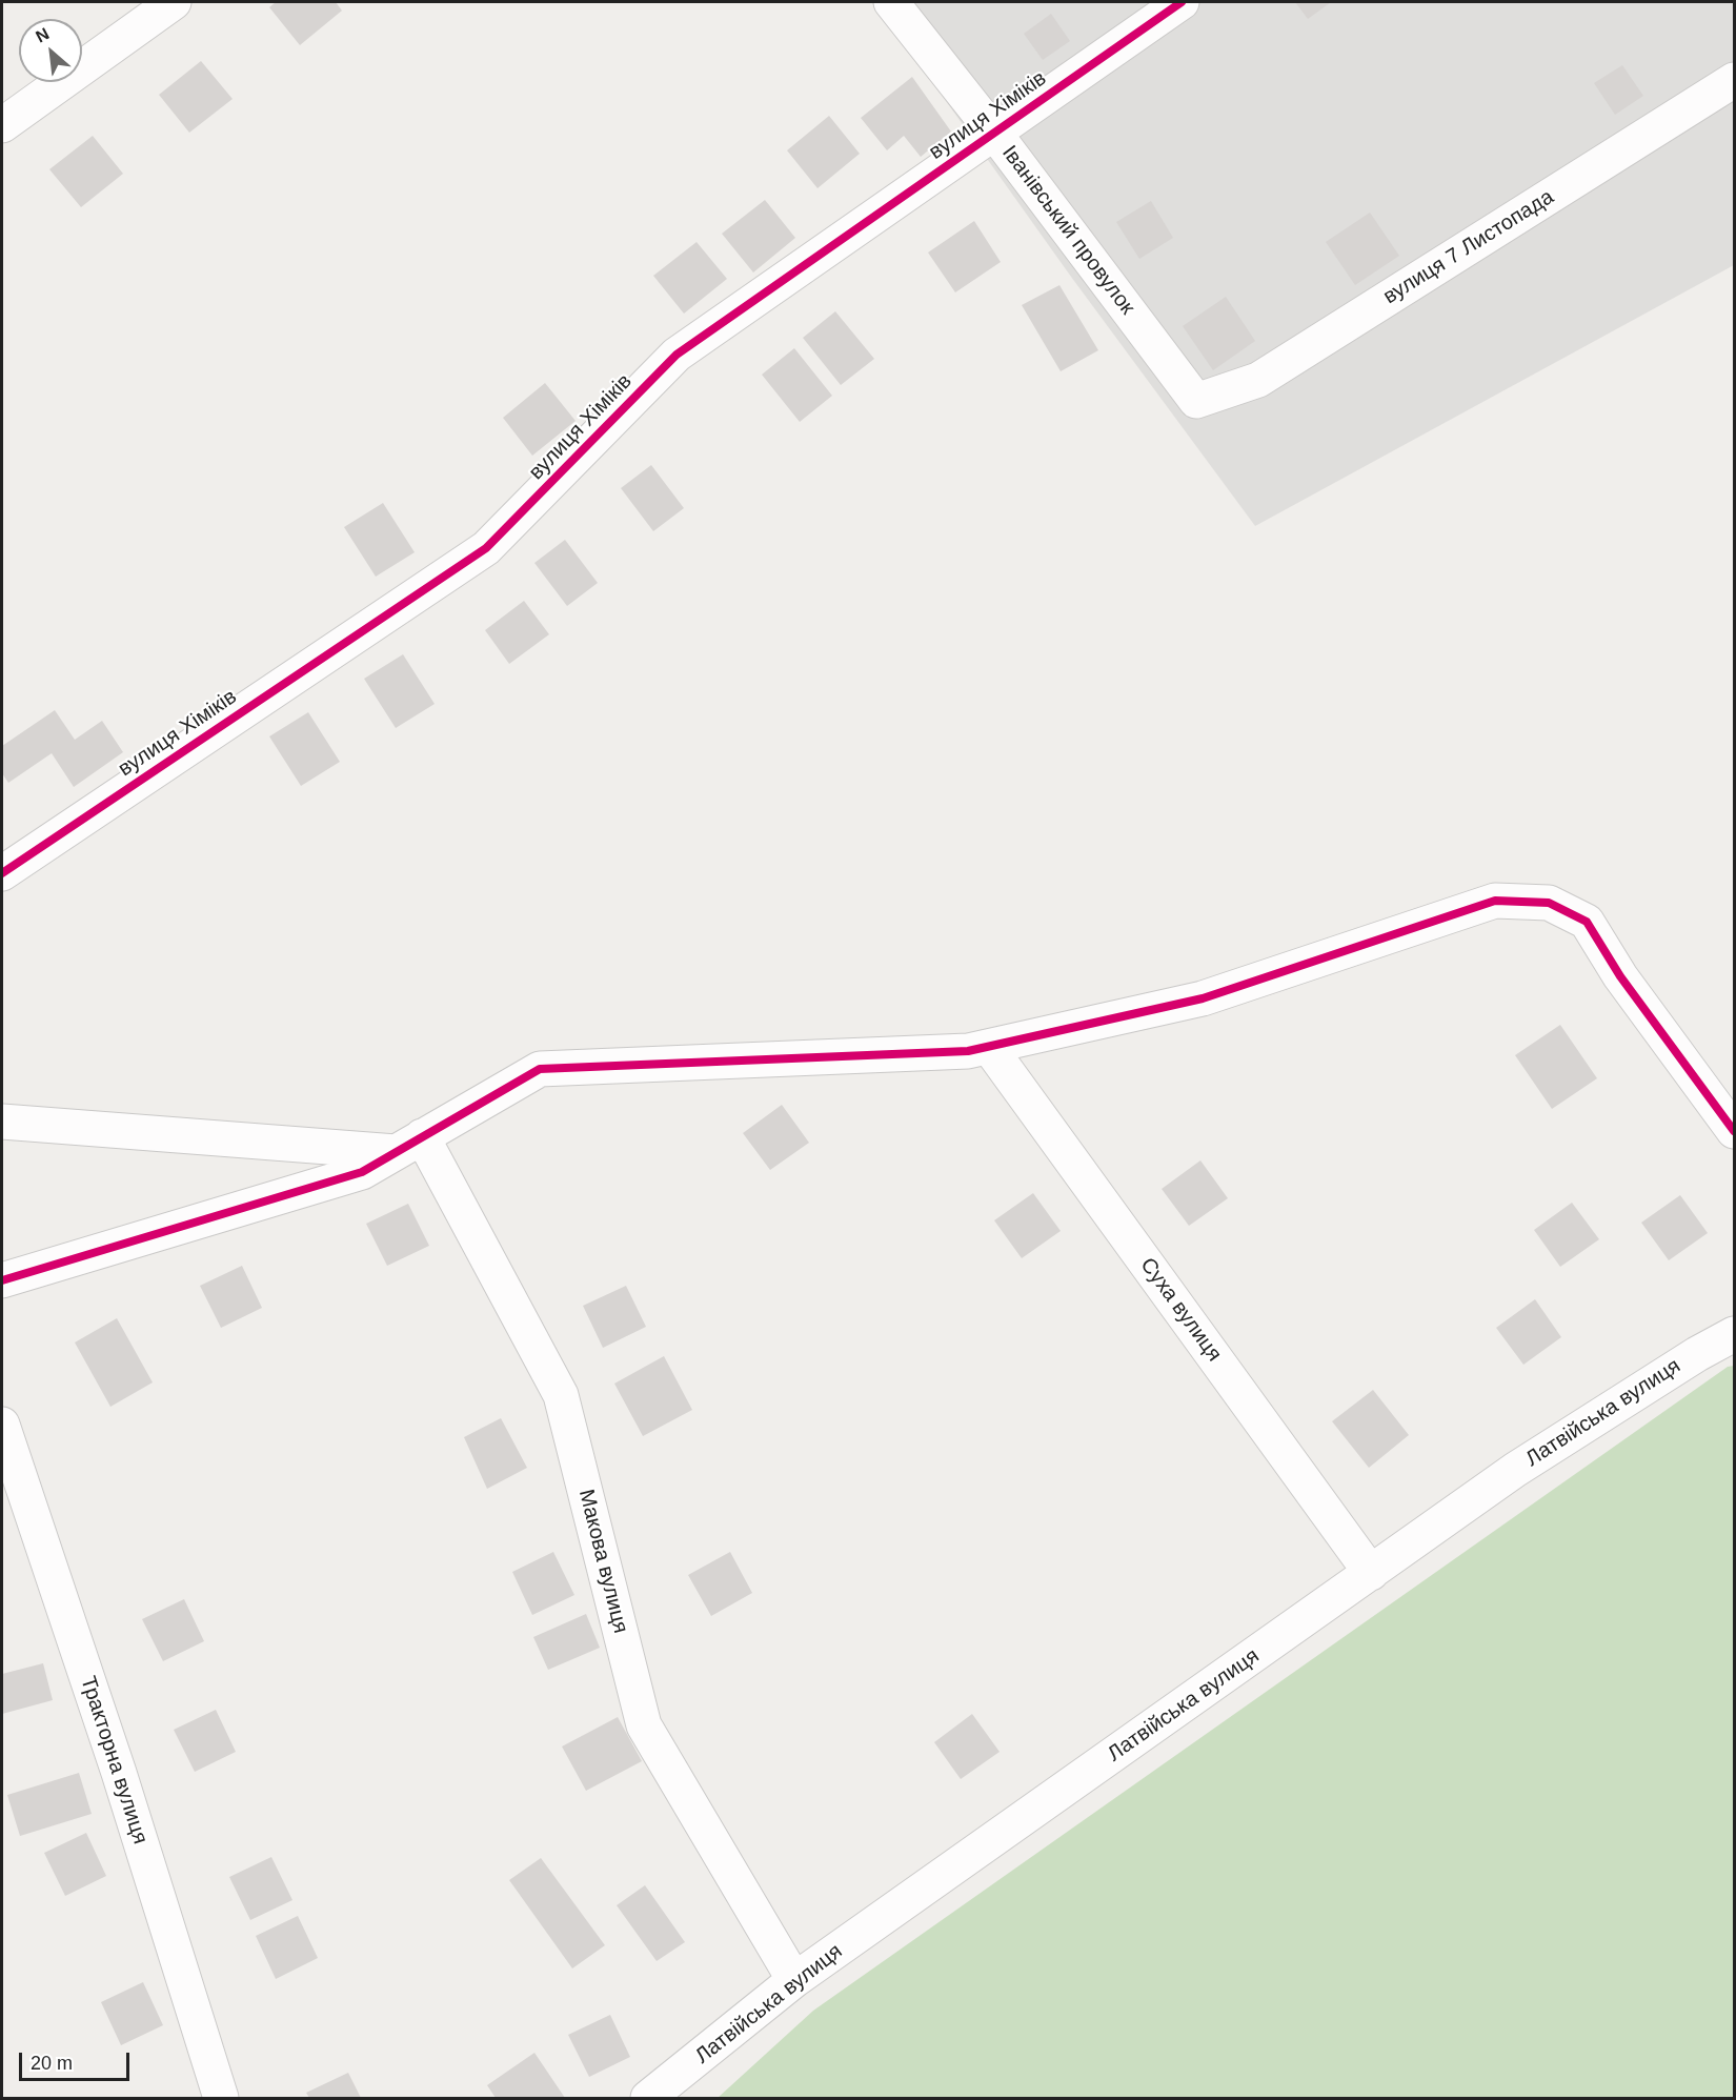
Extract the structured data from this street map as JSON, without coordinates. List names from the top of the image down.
{
  "streets": {
    "street": [
      "вулиця Хіміків",
      "Іванівський провулок",
      "вулиця 7 Листопада",
      "Суха вулиця",
      "Латвійська вулиця",
      "Макова вулиця",
      "Тракторна вулиця"
    ]
  },
  "crossings": [
    ["вулиця Хіміків", "Іванівський провулок"],
    ["Іванівський провулок", "вулиця 7 Листопада"],
    ["Суха вулиця", "Латвійська вулиця"],
    ["Латвійська вулиця", "Макова вулиця"]
  ],
  "scale_bar": "20 m",
  "north": "top left"
}
